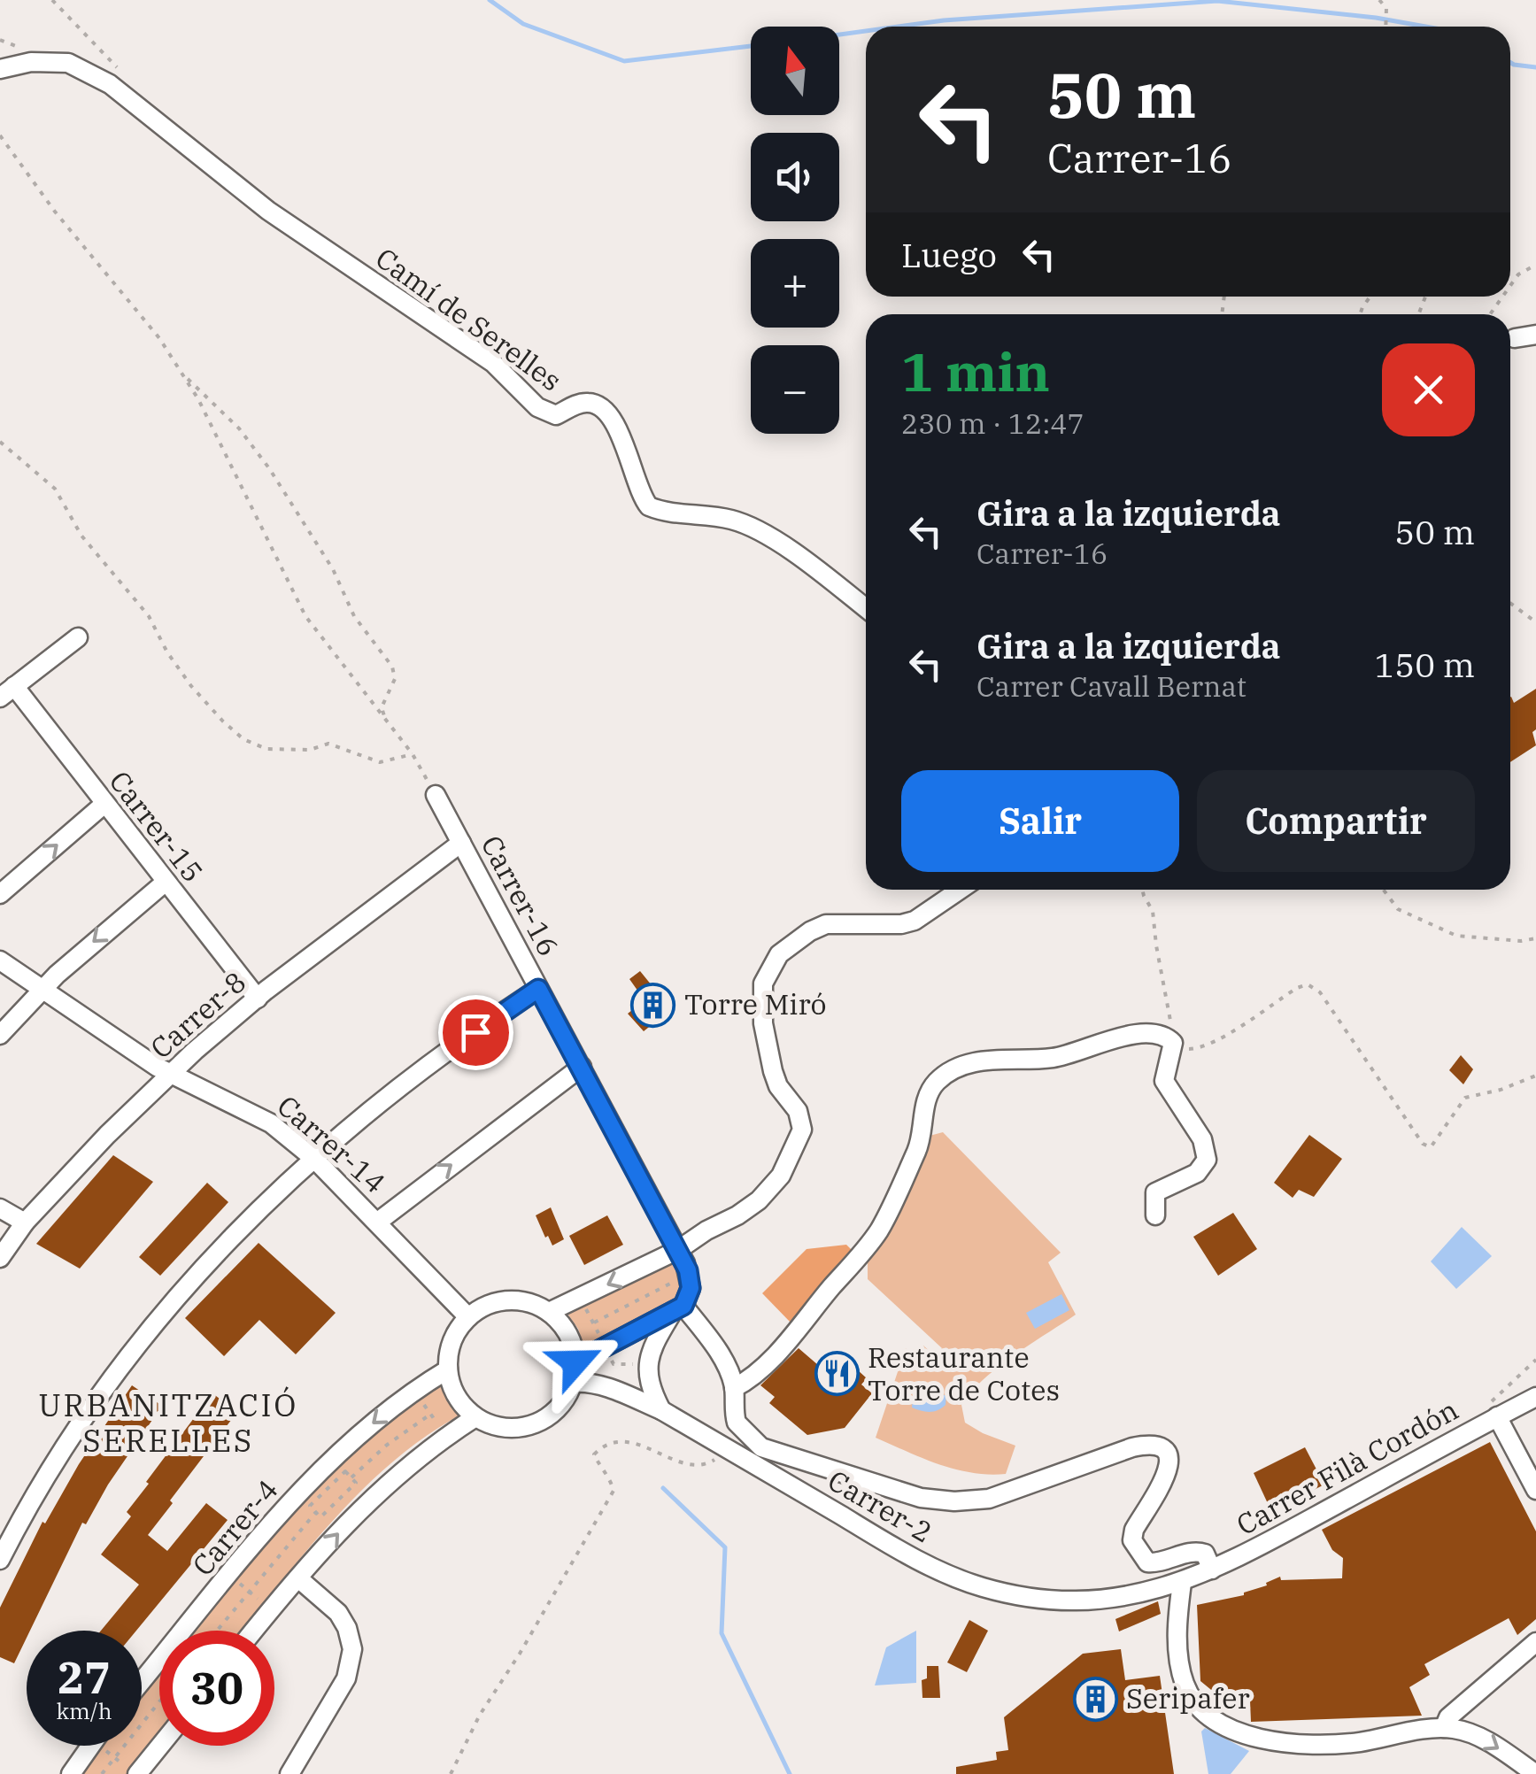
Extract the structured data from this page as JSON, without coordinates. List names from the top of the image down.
{
  "streets": {
    "street": [
      "Camí de Serelles",
      "Carrer-15",
      "Carrer-16",
      "Carrer-8",
      "Carrer-14",
      "Carrer Filà Cordón",
      "Carrer-2",
      "Carrer-4"
    ]
  },
  "crossings": [
    ["Carrer-15", "Carrer-8"],
    ["Carrer-16", "Carrer-8"],
    ["Carrer-8", "Carrer-14"],
    ["Carrer-14", "Carrer-2"],
    ["Carrer-14", "Carrer-4"],
    ["Carrer Filà Cordón", "Carrer-2"],
    ["Carrer-2", "Carrer-4"]
  ],
  "districts": ["URBANITZACIÓ SERELLES"],
  "places": {
    "building": ["Torre Miró", "Seripafer"],
    "restaurant": ["Restaurante Torre de Cotes"]
  },
  "north": "top",
  "page": {
    "map_buttons": ["+", "−"],
    "turn": ["50 m", "Carrer-16"],
    "then": "Luego",
    "heading": ["1 min", "230 m · 12:47"],
    "list": [
      {
        "name": "Gira a la izquierda",
        "note": "Carrer-16",
        "value": "50 m"
      },
      {
        "name": "Gira a la izquierda",
        "note": "Carrer Cavall Bernat",
        "value": "150 m"
      }
    ],
    "buttons": ["Salir", "Compartir"],
    "speed": "27 km/h",
    "limit": "30"
  }
}
